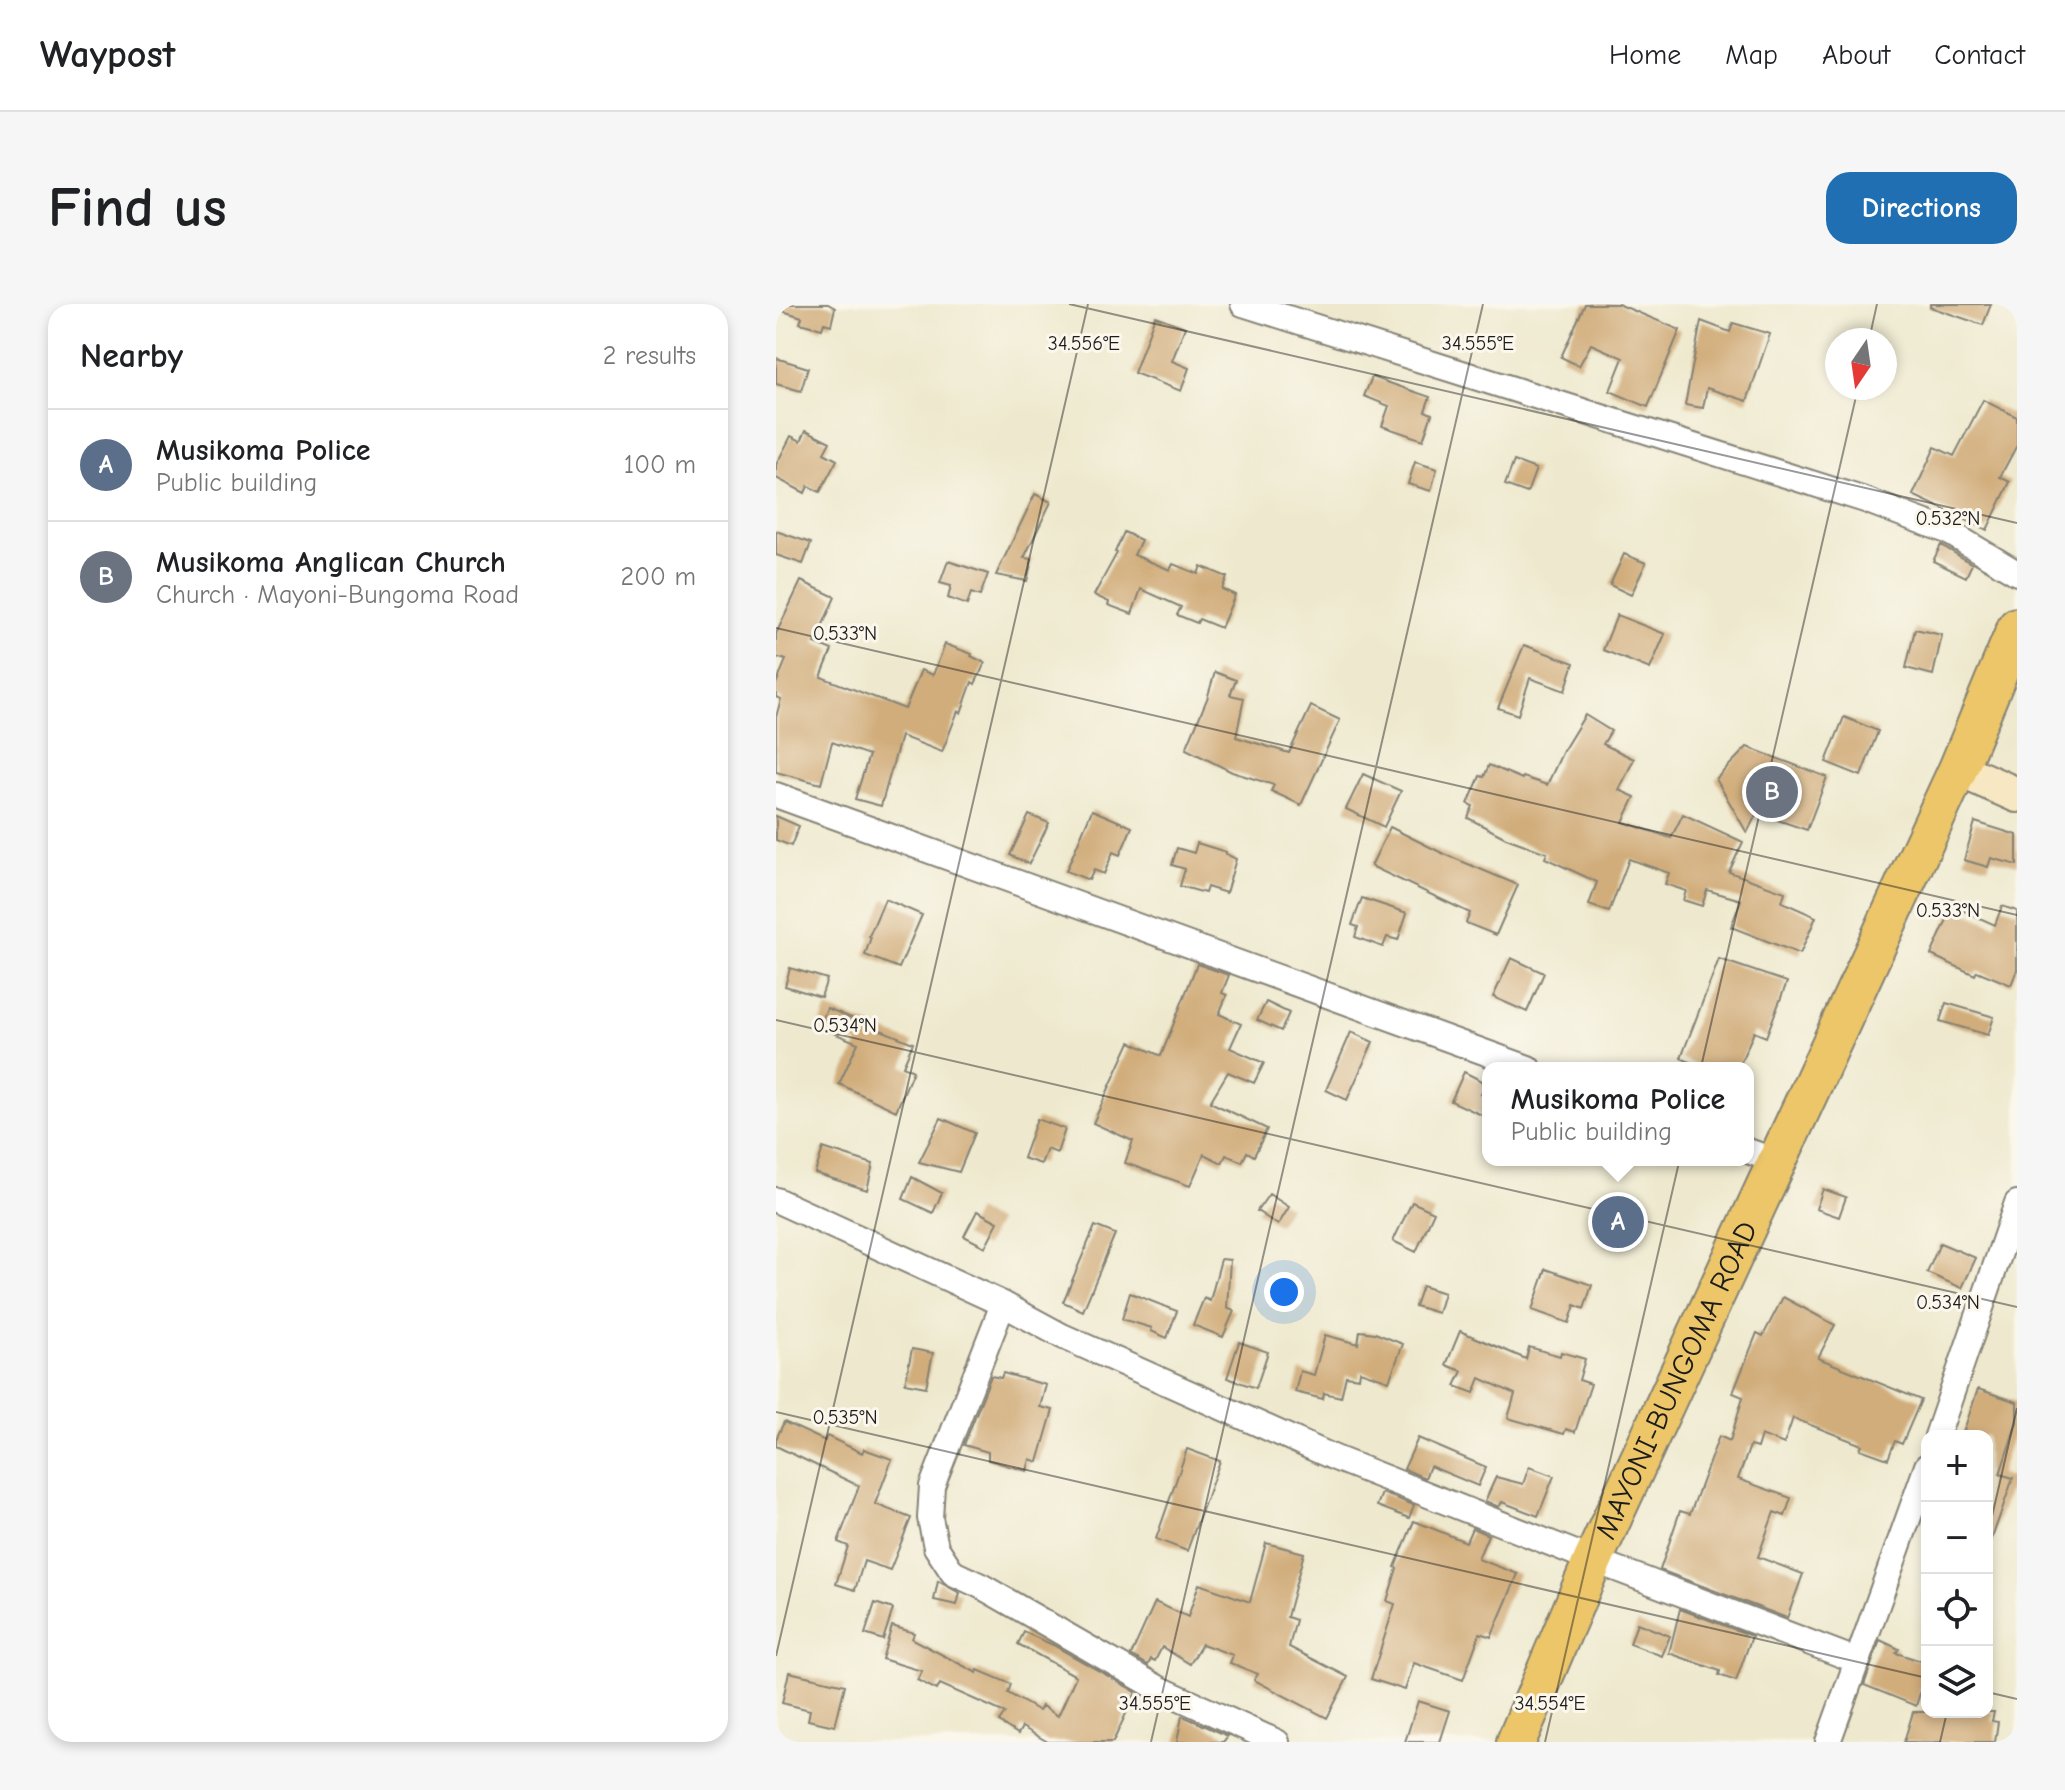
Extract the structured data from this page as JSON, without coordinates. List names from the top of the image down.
{
  "streets": {
    "main road": ["MAYONI-BUNGOMA ROAD"]
  },
  "north": "bottom",
  "page": {
    "header": "Waypost",
    "nav": [
      "Home",
      "Map",
      "About",
      "Contact"
    ],
    "buttons": "Directions",
    "title": "Find us",
    "heading": ["Nearby", "2 results"],
    "list": [
      {
        "mark": "A",
        "name": "Musikoma Police",
        "note": "Public building",
        "value": "100 m"
      },
      {
        "mark": "B",
        "name": "Musikoma Anglican Church",
        "note": "Church · Mayoni-Bungoma Road",
        "value": "200 m"
      }
    ],
    "pins": ["B", "A"],
    "popup": ["Musikoma Police", "Public building"],
    "map_buttons": ["+", "−"]
  },
  "coordinates": [
    "34.556°E",
    "34.555°E",
    "0.532°N",
    "0.533°N",
    "0.534°N",
    "0.535°N",
    "34.554°E"
  ]
}
